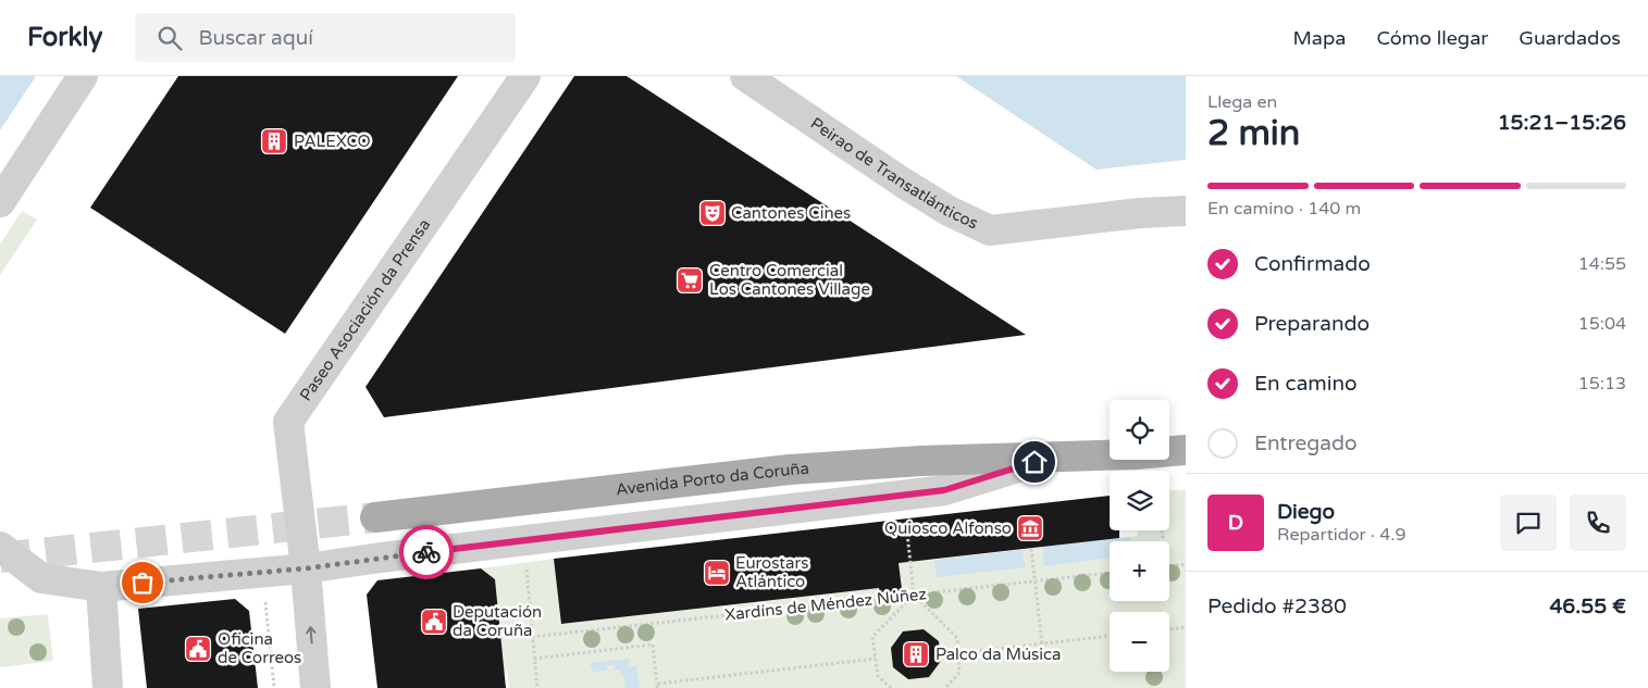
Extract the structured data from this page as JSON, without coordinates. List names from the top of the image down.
{
  "streets": {
    "main road": ["Avenida Porto da Coruña"],
    "street": ["Peirao de Transatlánticos", "Paseo Asociación da Prensa"],
    "path": ["Xardíns de Méndez Núñez"]
  },
  "crossings": [
    ["Paseo Asociación da Prensa", "Avenida Porto da Coruña"]
  ],
  "places": {
    "building": ["PALEXCO", "Palco da Música"],
    "theatre": ["Cantones Cines"],
    "supermarket": ["Centro Comercial Los Cantones Village"],
    "museum": ["Quiosco Alfonso"],
    "hotel": ["Eurostars Atlántico"],
    "public building": ["Deputación da Coruña", "Oficina de Correos"]
  },
  "page": {
    "header": "Forkly",
    "search": "Buscar aquí",
    "nav": ["Mapa", "Cómo llegar", "Guardados"],
    "heading": ["2 min", "Llega en", "15:21–15:26"],
    "panel": [
      "Diego",
      "Repartidor · 4.9",
      "Pedido #2380",
      "46.55 €"
    ],
    "bar": "En camino · 140 m",
    "list": [
      ["Confirmado", "14:55"],
      ["Preparando", "15:04"],
      ["En camino", "15:13"],
      "Entregado"
    ],
    "map_buttons": ["+", "−"],
    "round": "D"
  }
}
